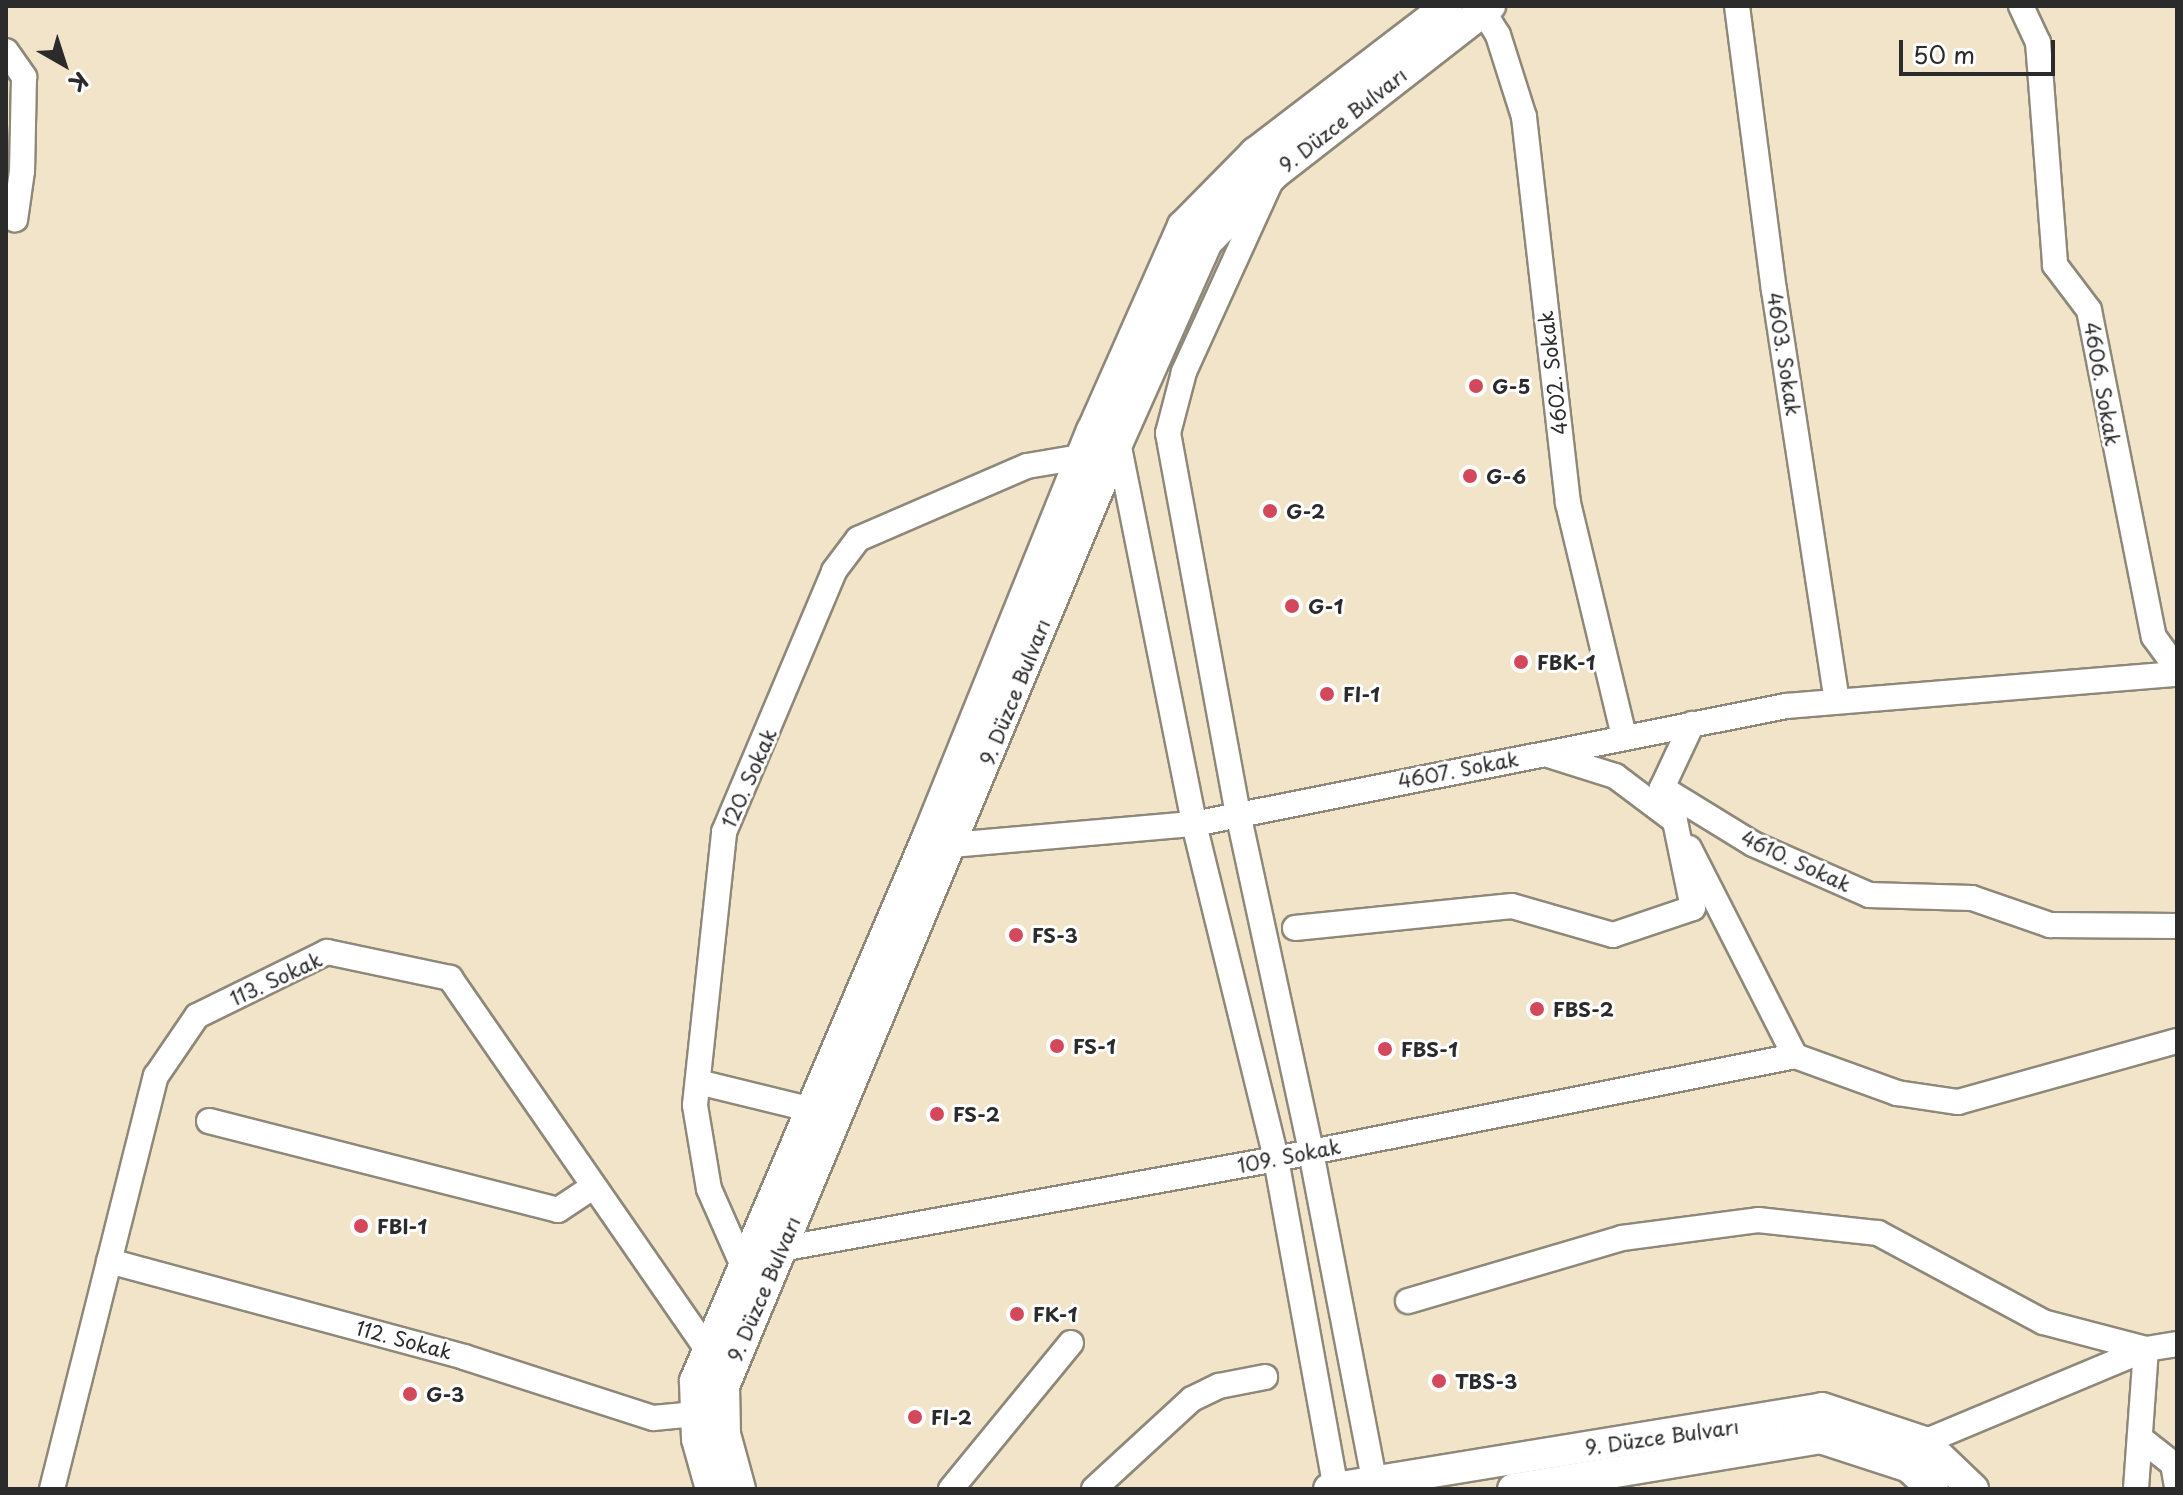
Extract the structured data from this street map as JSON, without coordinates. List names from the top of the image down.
{
  "streets": {
    "main road": ["9. Düzce Bulvarı"],
    "street": [
      "4603. Sokak",
      "4602. Sokak",
      "4606. Sokak",
      "4607. Sokak",
      "120. Sokak",
      "4610. Sokak",
      "113. Sokak",
      "109. Sokak",
      "112. Sokak"
    ]
  },
  "crossings": [
    ["9. Düzce Bulvarı", "4602. Sokak"],
    ["9. Düzce Bulvarı", "4607. Sokak"],
    ["9. Düzce Bulvarı", "120. Sokak"],
    ["9. Düzce Bulvarı", "113. Sokak"],
    ["9. Düzce Bulvarı", "109. Sokak"],
    ["9. Düzce Bulvarı", "112. Sokak"],
    ["4603. Sokak", "4607. Sokak"],
    ["4602. Sokak", "4607. Sokak"],
    ["4606. Sokak", "4607. Sokak"],
    ["113. Sokak", "112. Sokak"]
  ],
  "places": [
    "G-5",
    "G-6",
    "G-2",
    "G-1",
    "FBK-1",
    "FI-1",
    "FS-3",
    "FBS-2",
    "FS-1",
    "FBS-1",
    "FS-2",
    "FBI-1",
    "FK-1",
    "TBS-3",
    "G-3",
    "FI-2"
  ],
  "scale_bar": "50 m",
  "north": "bottom right"
}
